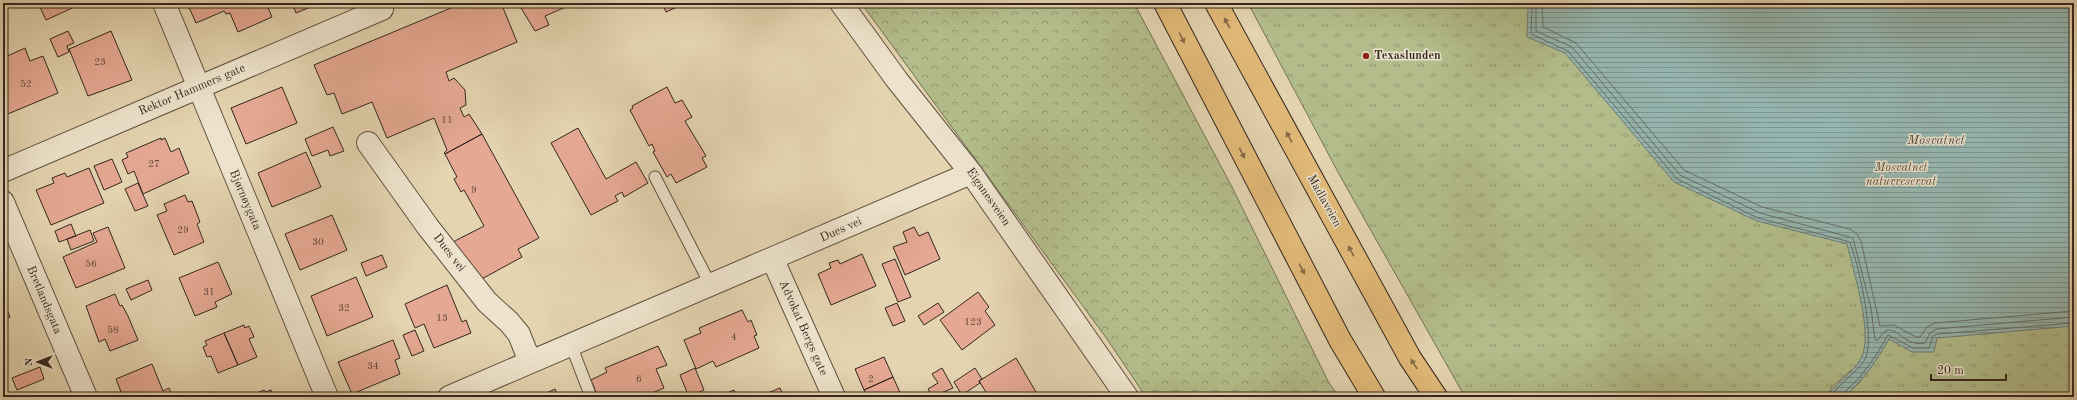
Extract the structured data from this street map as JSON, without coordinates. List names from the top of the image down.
{
  "streets": {
    "main road": ["Madlaveien"],
    "street": [
      "Rektor Hammers gate",
      "Eiganesveien",
      "Bjørnøygata",
      "Dues vei",
      "Bretlandsgata",
      "Advokat Bergs gate"
    ]
  },
  "crossings": [
    ["Rektor Hammers gate", "Bjørnøygata"],
    ["Eiganesveien", "Dues vei"],
    ["Dues vei", "Advokat Bergs gate"]
  ],
  "water": ["Mosvatnet"],
  "parks": ["Mosvatnet naturreservat"],
  "places": ["Texaslunden"],
  "house_numbers": [
    "23",
    "52",
    "11",
    "27",
    "9",
    "29",
    "30",
    "56",
    "31",
    "32",
    "13",
    "123",
    "58",
    "4",
    "34",
    "6",
    "2"
  ],
  "scale_bar": "20 m",
  "north": "left"
}
